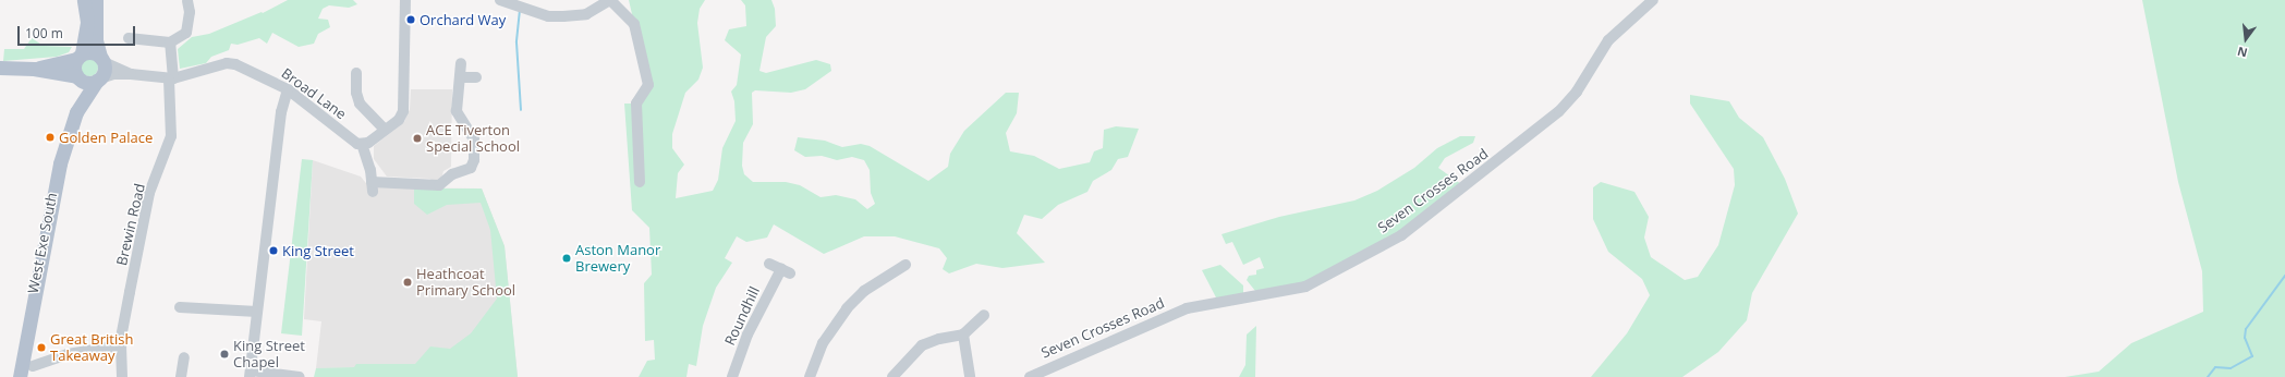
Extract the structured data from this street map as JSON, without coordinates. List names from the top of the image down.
{
  "streets": {
    "main road": ["West Exe South"],
    "street": [
      "Broad Lane",
      "Seven Crosses Road",
      "Brewin Road",
      "Roundhill"
    ]
  },
  "crossings": [
    ["Broad Lane", "Brewin Road"],
    ["Broad Lane", "West Exe South"]
  ],
  "places": [
    "Orchard Way",
    "Golden Palace",
    "ACE Tiverton Special School",
    "King Street",
    "Aston Manor Brewery",
    "Heathcoat Primary School",
    "Great British Takeaway",
    "King Street Chapel"
  ],
  "scale_bar": "100 m",
  "north": "bottom"
}
